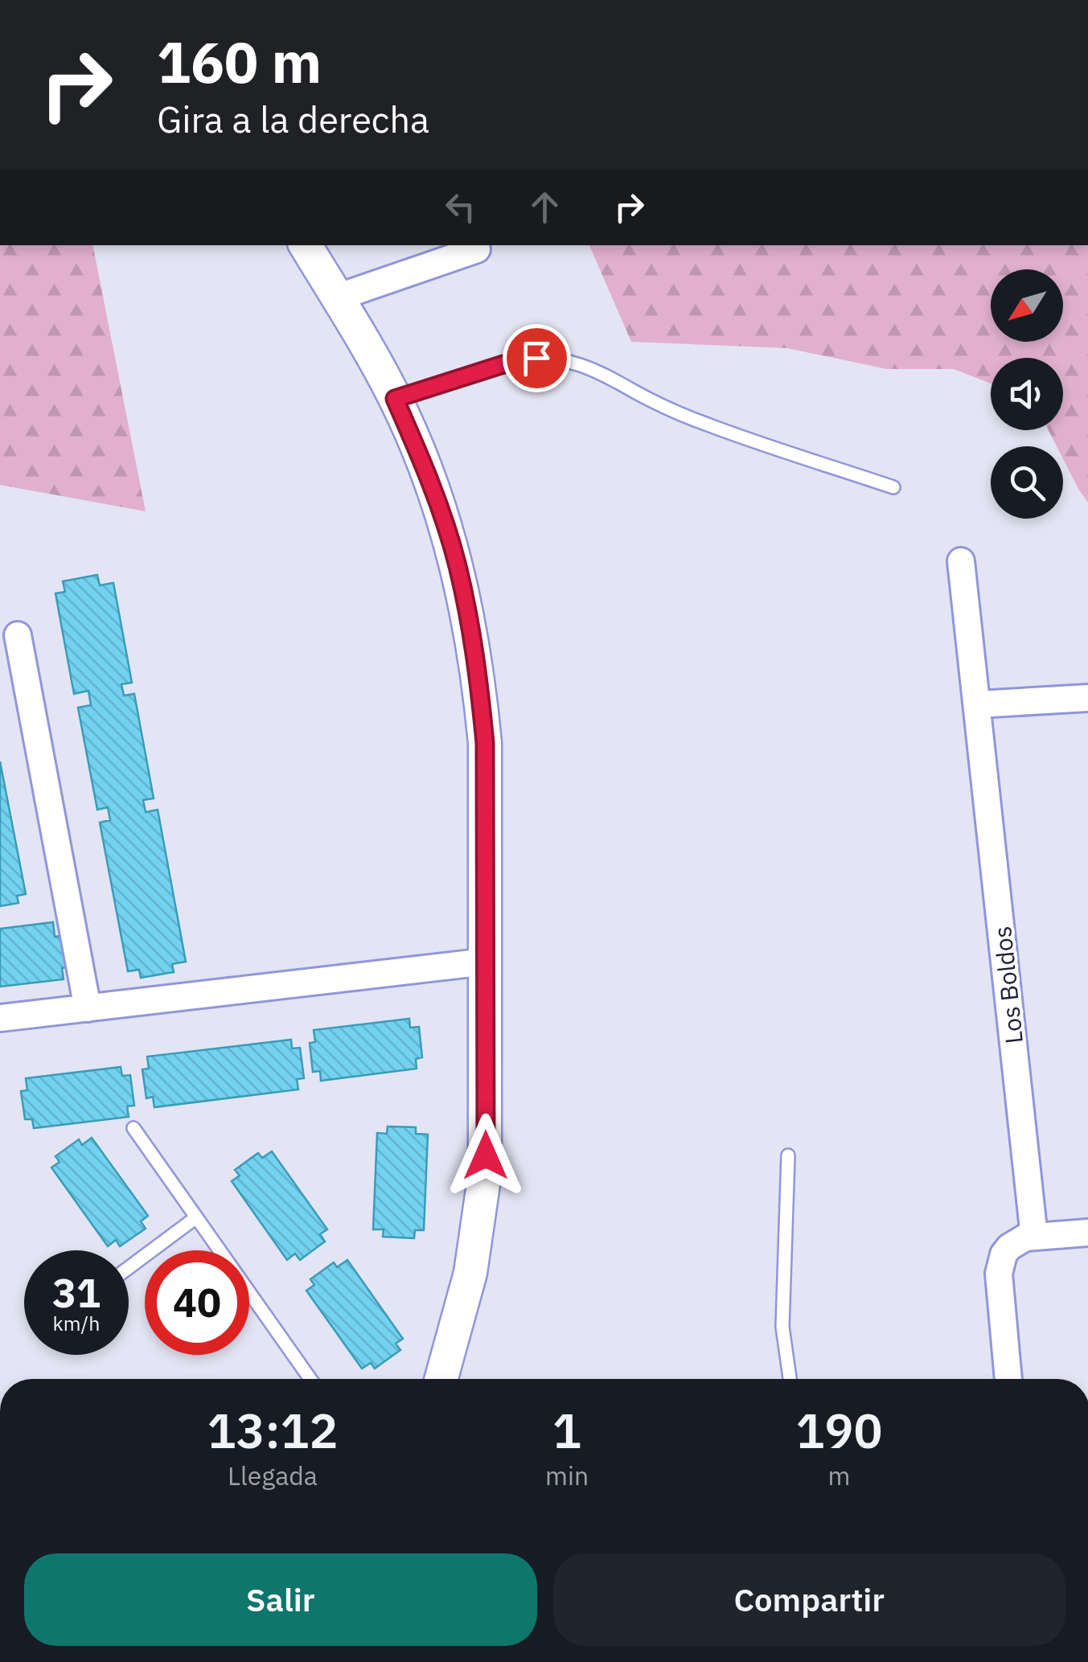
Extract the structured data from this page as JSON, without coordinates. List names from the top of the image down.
{
  "streets": {
    "street": ["Los Boldos"]
  },
  "north": "bottom left",
  "page": {
    "turn": ["160 m", "Gira a la derecha"],
    "speed": "31 km/h",
    "limit": "40",
    "eta": [
      "13:12",
      "Llegada",
      "1",
      "min",
      "190",
      "m"
    ],
    "buttons": ["Salir", "Compartir"]
  }
}
